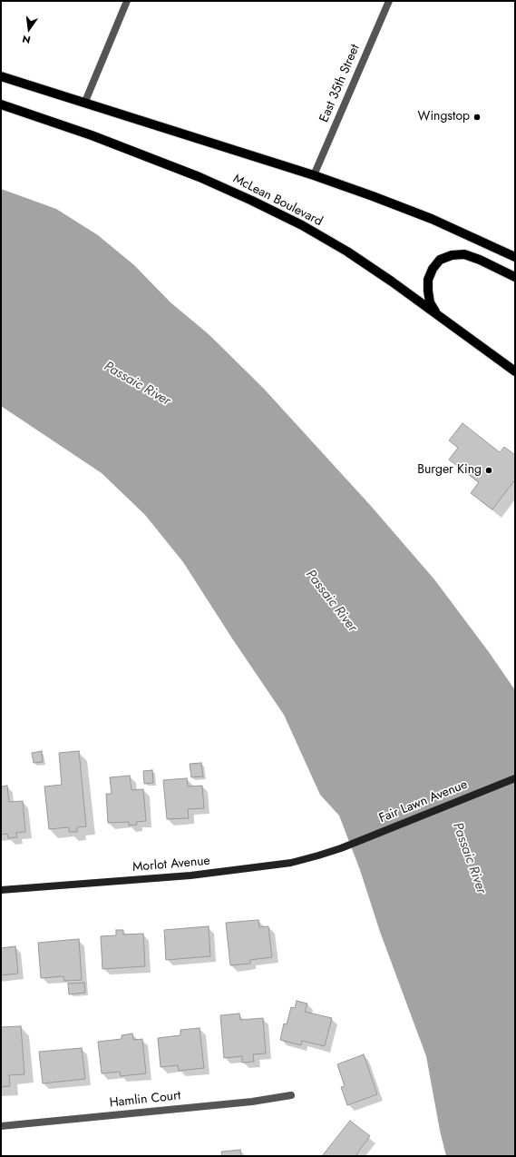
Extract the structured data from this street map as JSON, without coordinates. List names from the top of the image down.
{
  "streets": {
    "main road": ["McLean Boulevard", "Fair Lawn Avenue", "Morlot Avenue"],
    "street": ["East 35th Street", "Hamlin Court"]
  },
  "crossings": [
    ["Fair Lawn Avenue", "Morlot Avenue"]
  ],
  "water": ["Passaic River"],
  "places": ["Wingstop", "Burger King"],
  "north": "bottom"
}
